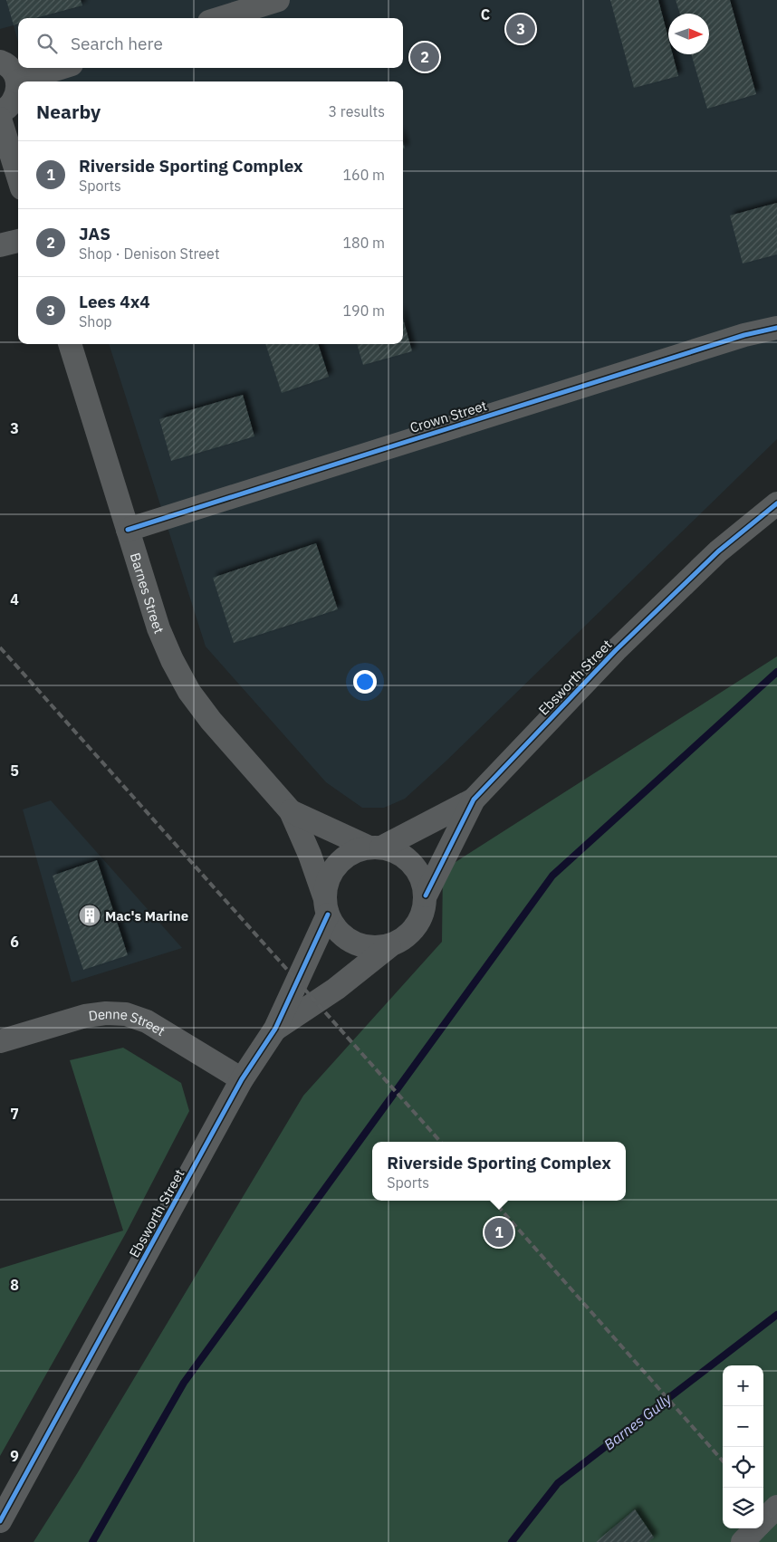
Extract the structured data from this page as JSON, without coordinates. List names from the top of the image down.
{
  "streets": {
    "street": [
      "Crown Street",
      "Barnes Street",
      "Ebsworth Street",
      "Denne Street"
    ]
  },
  "crossings": [
    ["Crown Street", "Barnes Street"],
    ["Barnes Street", "Ebsworth Street"],
    ["Ebsworth Street", "Denne Street"]
  ],
  "water": ["Barnes Gully"],
  "places": {
    "building": ["Mac's Marine"]
  },
  "north": "right",
  "page": {
    "pins": ["3", "2", "1"],
    "search": "Search here",
    "heading": ["Nearby", "3 results"],
    "list": [
      {
        "mark": "1",
        "name": "Riverside Sporting Complex",
        "note": "Sports",
        "value": "160 m"
      },
      {
        "mark": "2",
        "name": "JAS",
        "note": "Shop · Denison Street",
        "value": "180 m"
      },
      {
        "mark": "3",
        "name": "Lees 4x4",
        "note": "Shop",
        "value": "190 m"
      }
    ],
    "popup": ["Riverside Sporting Complex", "Sports"],
    "map_buttons": ["+", "−"]
  },
  "grid": {
    "columns": ["C"],
    "rows": [
      "3",
      "4",
      "5",
      "6",
      "7",
      "8",
      "9"
    ]
  }
}
